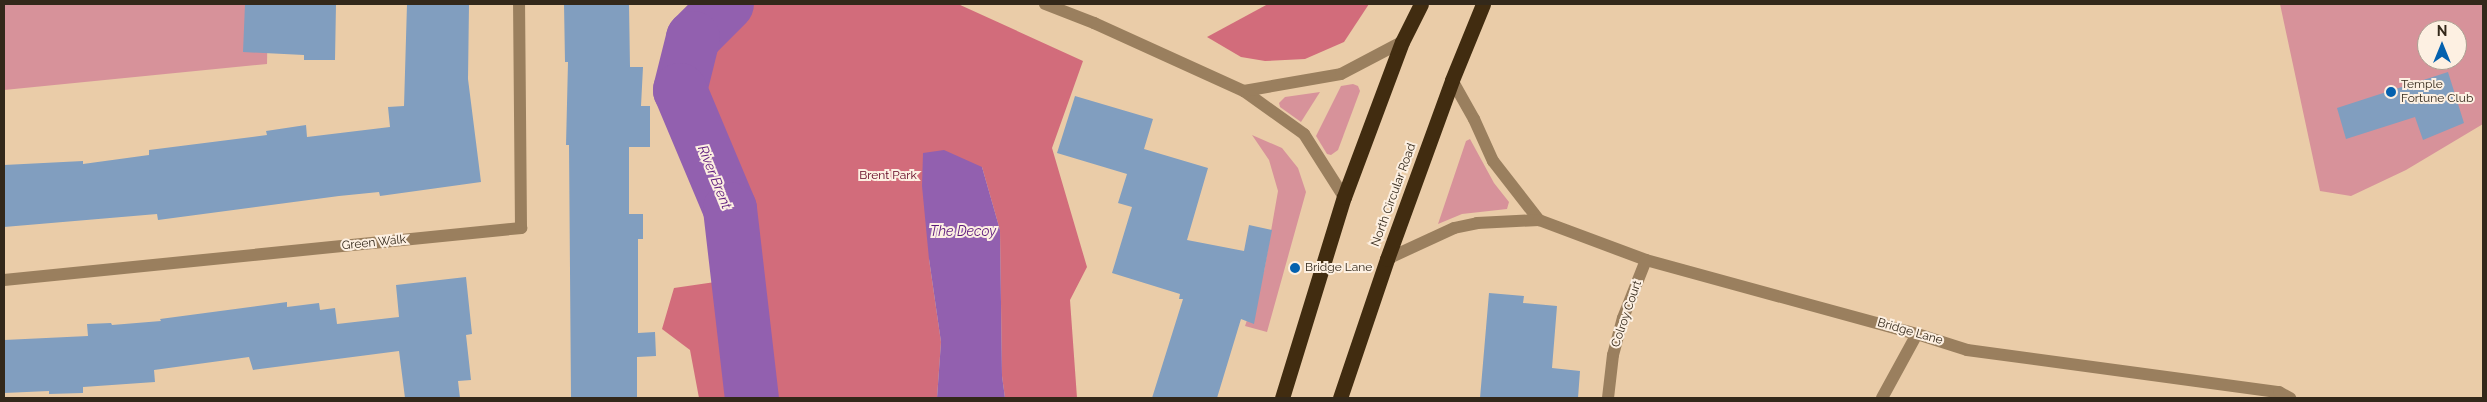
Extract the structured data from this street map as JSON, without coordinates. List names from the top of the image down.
{
  "streets": {
    "highway": ["North Circular Road"],
    "street": ["Green Walk", "Colroy Court", "Bridge Lane"]
  },
  "crossings": [
    ["North Circular Road", "Bridge Lane"],
    ["Colroy Court", "Bridge Lane"]
  ],
  "water": ["River Brent", "The Decoy"],
  "parks": ["Brent Park"],
  "places": ["Temple Fortune Club", "Bridge Lane"],
  "north": "top"
}
